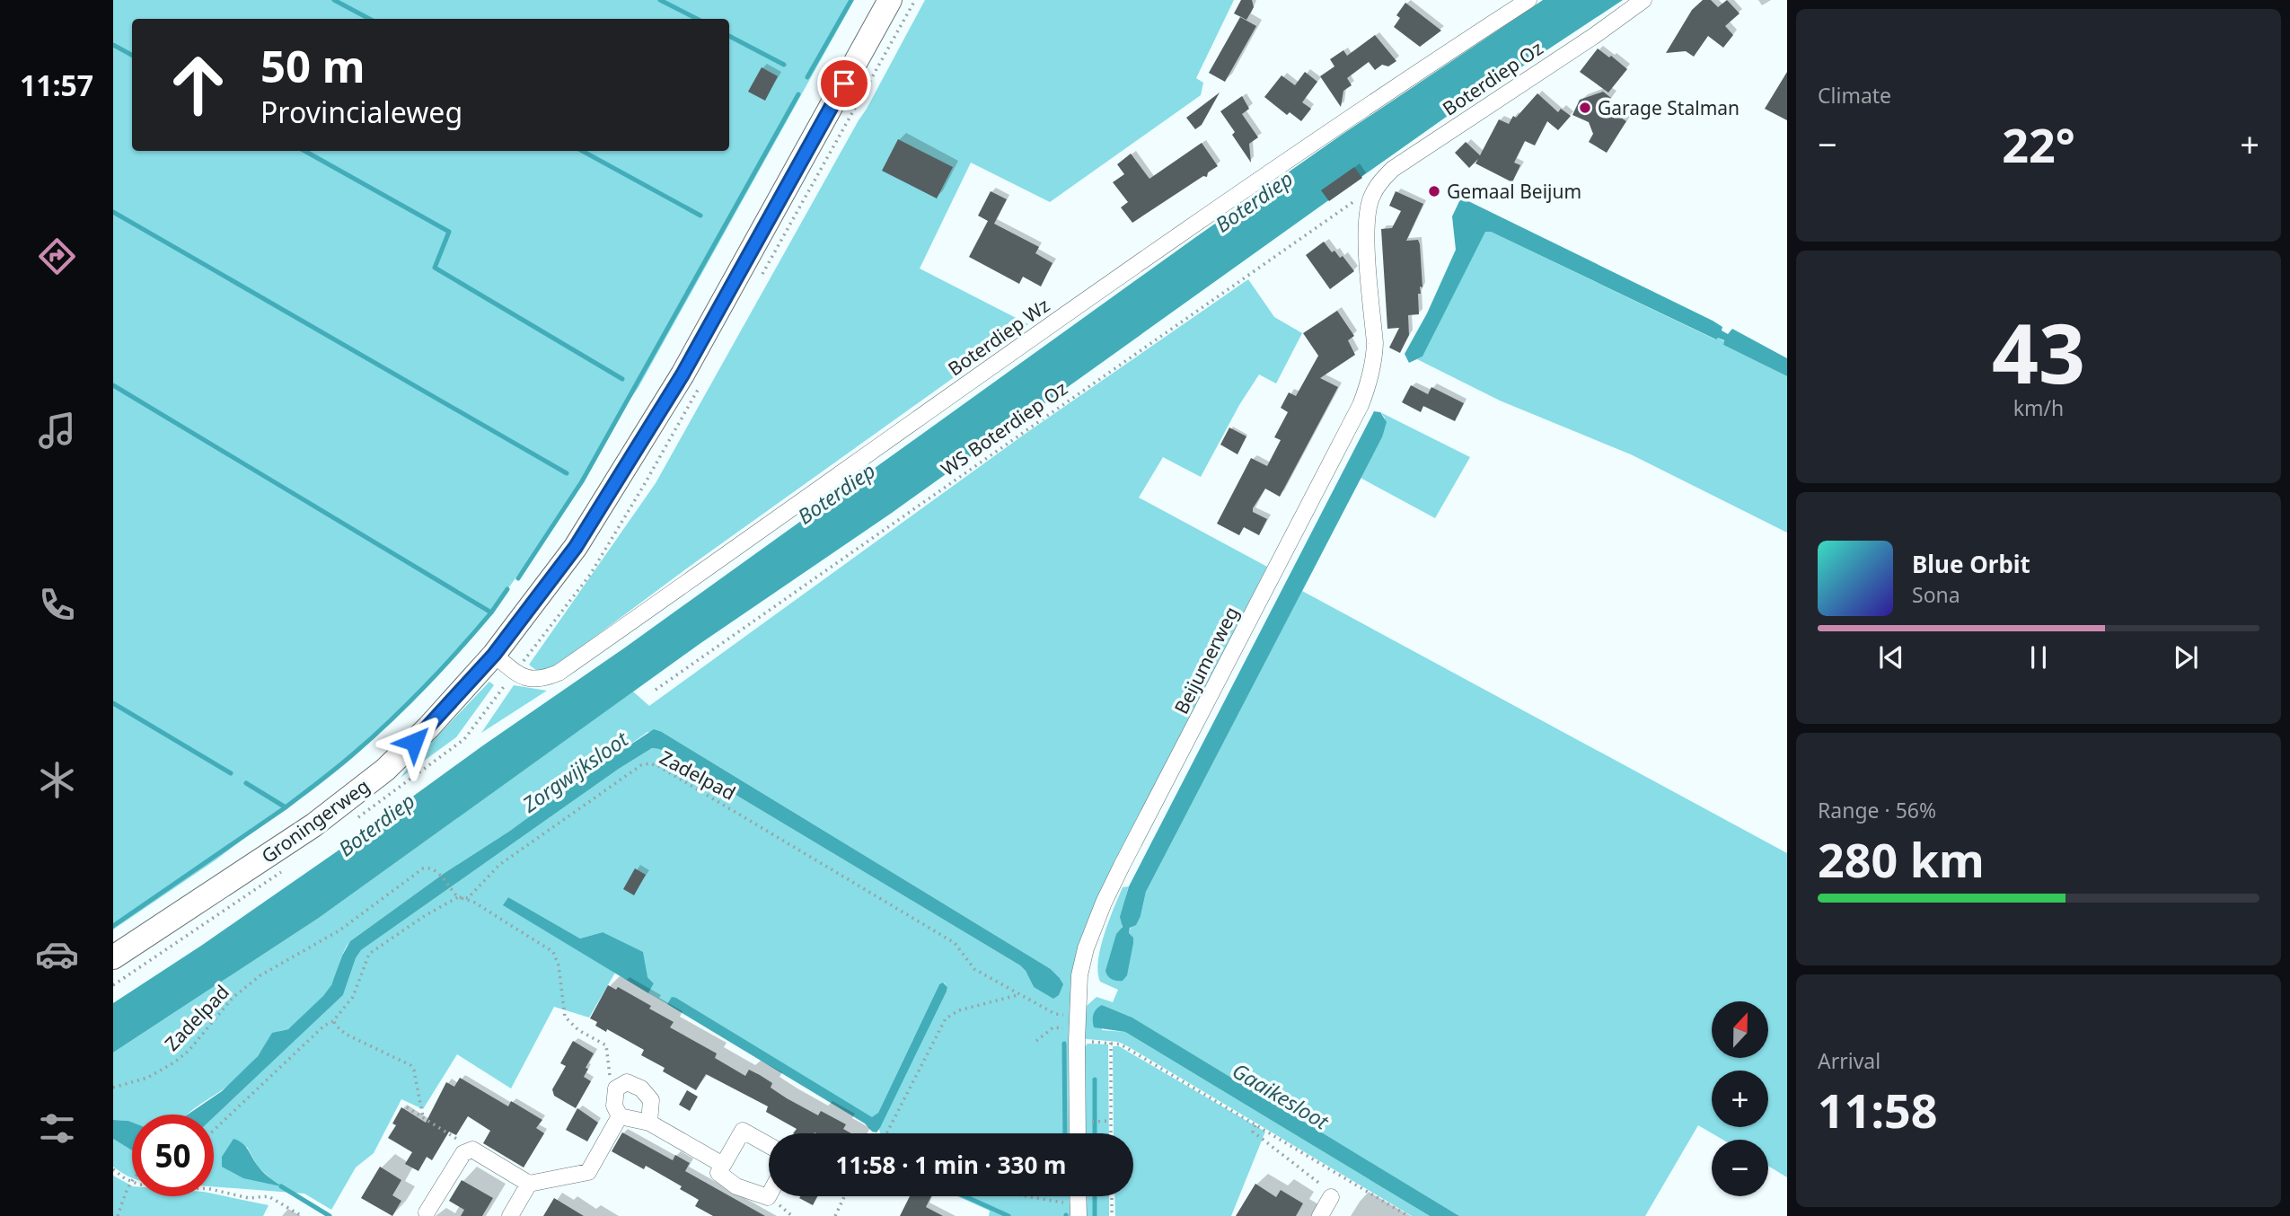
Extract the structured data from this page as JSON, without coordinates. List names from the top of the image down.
{
  "streets": {
    "main road": ["Groningerweg"],
    "street": ["Boterdiep Oz", "Boterdiep Wz", "Beijumerweg"],
    "path": ["WS Boterdiep Oz", "Zadelpad"]
  },
  "crossings": [
    ["Boterdiep Oz", "WS Boterdiep Oz"],
    ["Boterdiep Oz", "Beijumerweg"],
    ["Boterdiep Wz", "Groningerweg"],
    ["WS Boterdiep Oz", "Beijumerweg"],
    ["Beijumerweg", "Zadelpad"]
  ],
  "water": ["Boterdiep", "Zorgwijksloot", "Gaaikesloot"],
  "places": ["Garage Stalman", "Gemaal Beijum"],
  "north": "top",
  "page": {
    "tabs": "11:57",
    "tile": [
      "Climate",
      ["43", "km/h"],
      ["Range · 56%", "280 km"],
      ["Arrival", "11:58"]
    ],
    "turn": ["50 m", "Provincialeweg"],
    "heat": ["−", "22°", "+"],
    "song": ["Blue Orbit", "Sona"],
    "map_buttons": ["+", "−"],
    "limit": "50",
    "trip": "11:58 · 1 min · 330 m"
  }
}
